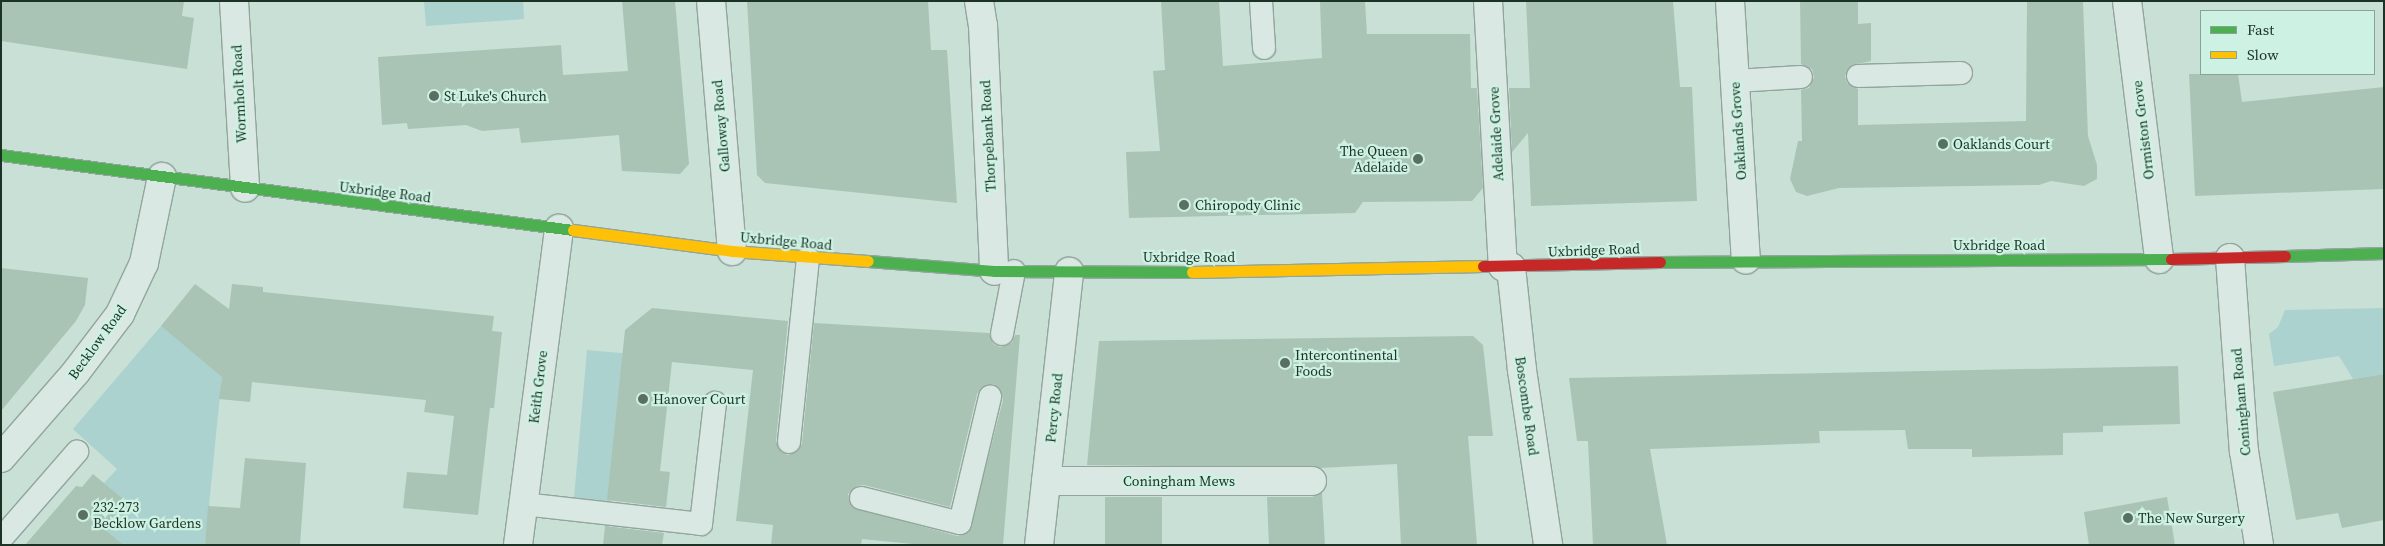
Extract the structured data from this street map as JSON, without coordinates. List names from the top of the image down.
{
  "streets": {
    "main road": ["Uxbridge Road"],
    "street": [
      "Wormholt Road",
      "Galloway Road",
      "Ormiston Grove",
      "Oaklands Grove",
      "Adelaide Grove",
      "Thorpebank Road",
      "Becklow Road",
      "Keith Grove",
      "Coningham Road",
      "Boscombe Road",
      "Percy Road",
      "Coningham Mews"
    ]
  },
  "crossings": [
    ["Wormholt Road", "Uxbridge Road"],
    ["Galloway Road", "Uxbridge Road"],
    ["Ormiston Grove", "Uxbridge Road"],
    ["Oaklands Grove", "Uxbridge Road"],
    ["Adelaide Grove", "Uxbridge Road"],
    ["Adelaide Grove", "Boscombe Road"],
    ["Thorpebank Road", "Uxbridge Road"],
    ["Uxbridge Road", "Becklow Road"],
    ["Uxbridge Road", "Keith Grove"],
    ["Uxbridge Road", "Coningham Road"],
    ["Uxbridge Road", "Boscombe Road"],
    ["Uxbridge Road", "Percy Road"],
    ["Percy Road", "Coningham Mews"]
  ],
  "places": [
    "St Luke's Church",
    "Oaklands Court",
    "The Queen Adelaide",
    "Chiropody Clinic",
    "Intercontinental Foods",
    "Hanover Court",
    "232-273 Becklow Gardens",
    "The New Surgery"
  ],
  "legend": ["Fast", "Slow"]
}
